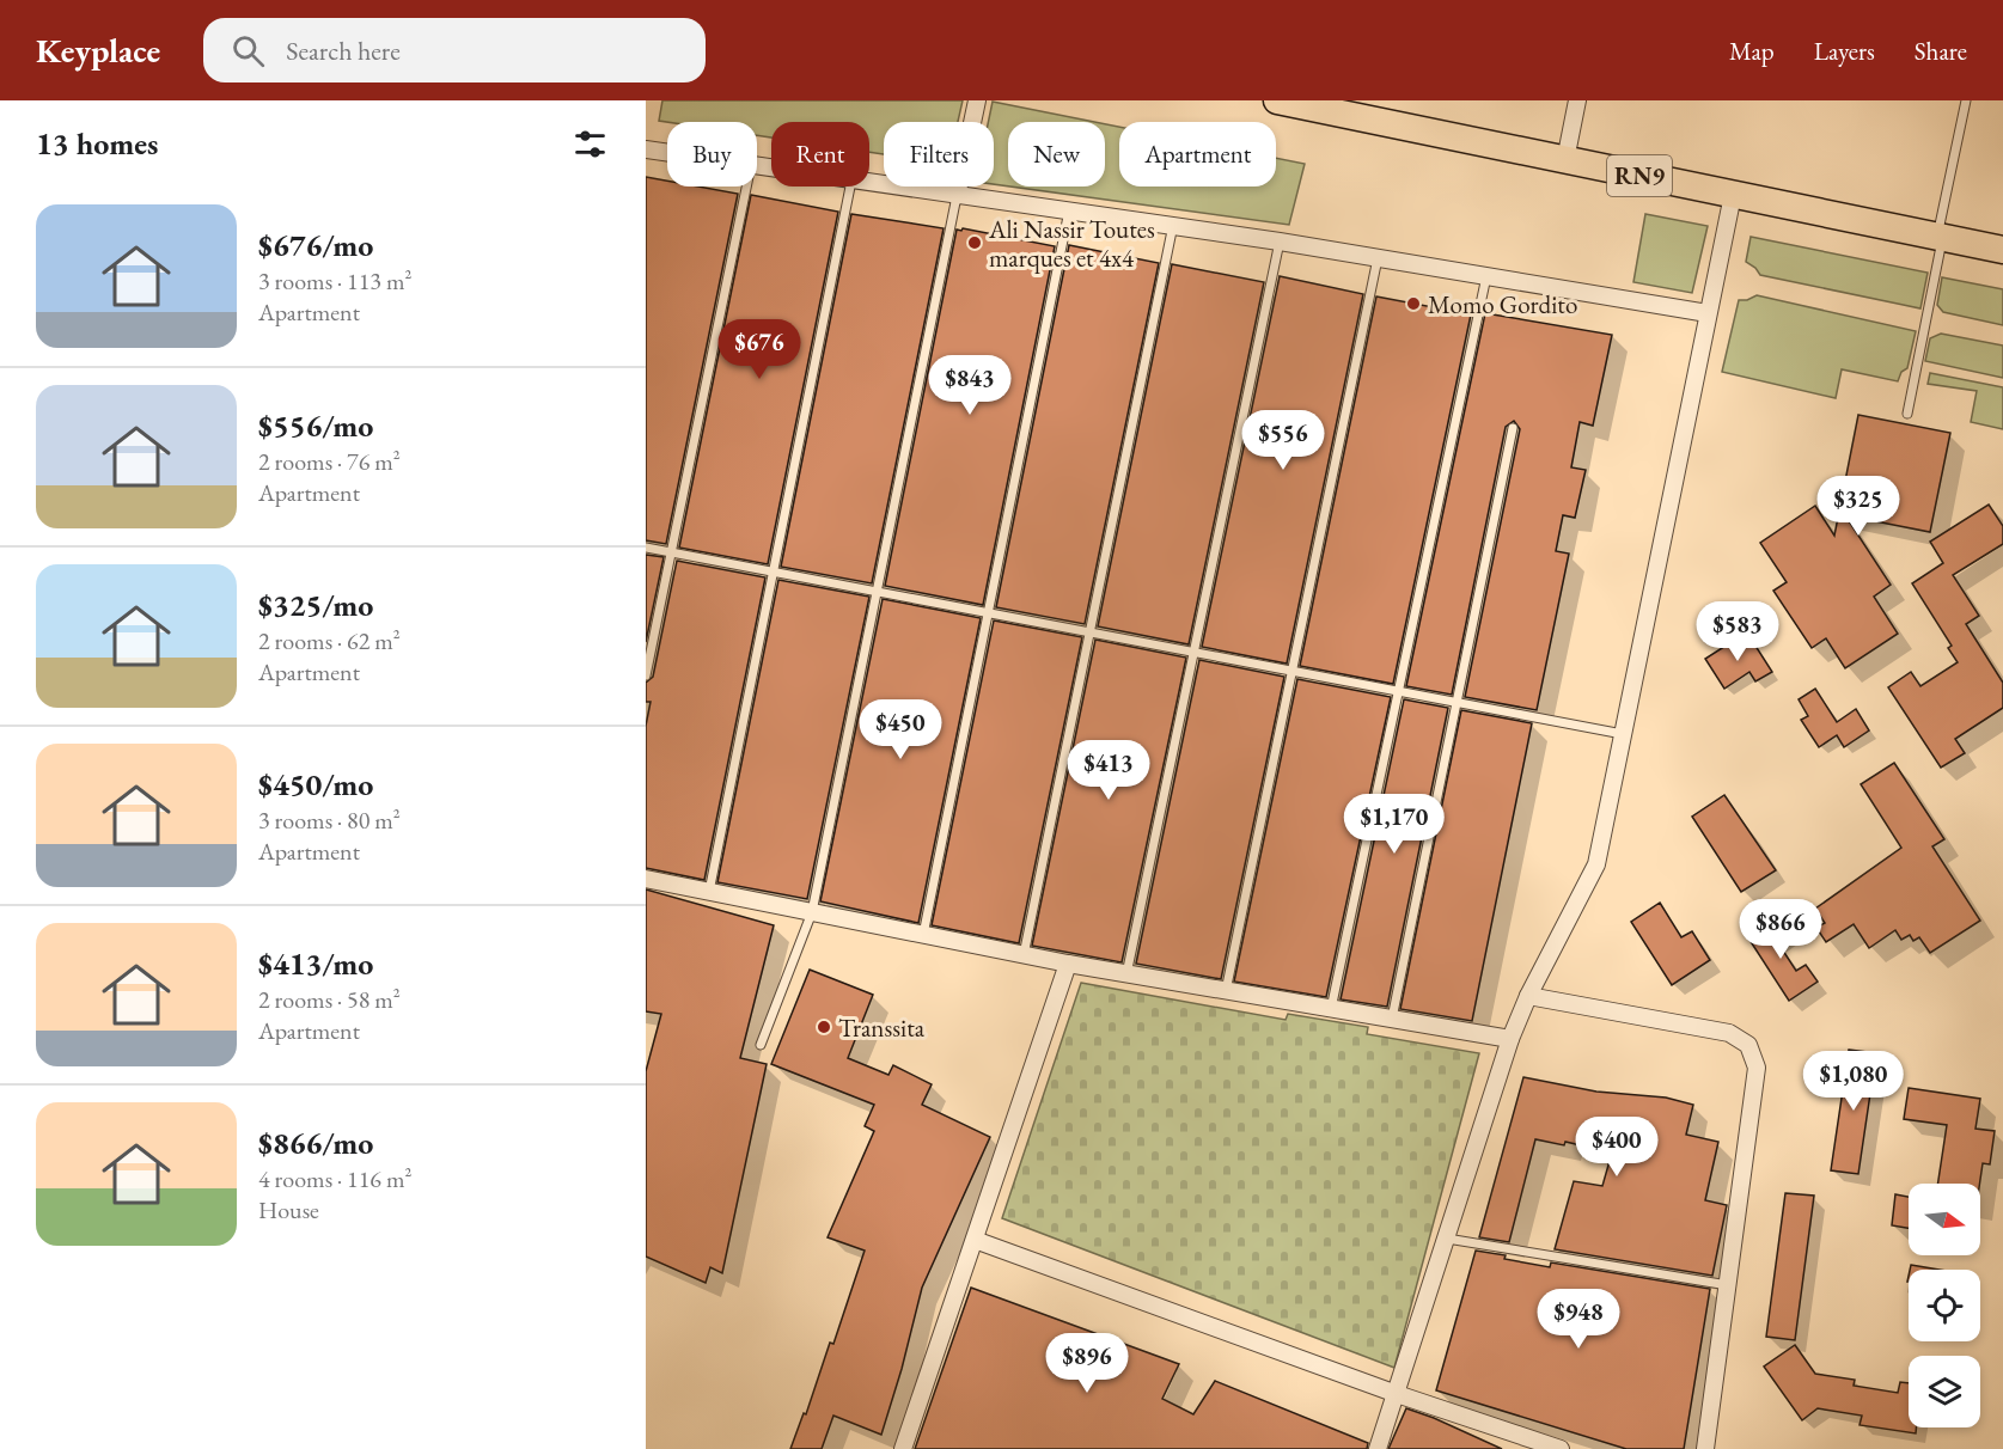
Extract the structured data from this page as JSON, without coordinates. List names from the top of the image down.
{
  "streets": {
    "main road": ["RN9"]
  },
  "places": ["Ali Nassir Toutes marques et 4x4", "Momo Gordito", "Transsita"],
  "north": "right",
  "page": {
    "header": "Keyplace",
    "search": "Search here",
    "nav": ["Map", "Layers", "Share"],
    "heading": "13 homes",
    "chip": [
      "Buy",
      "Rent",
      "Filters",
      "New",
      "Apartment"
    ],
    "list": [
      {
        "name": "$676/mo",
        "note": "3 rooms · 113 m² · Apartment"
      },
      {
        "name": "$556/mo",
        "note": "2 rooms · 76 m² · Apartment"
      },
      {
        "name": "$325/mo",
        "note": "2 rooms · 62 m² · Apartment"
      },
      {
        "name": "$450/mo",
        "note": "3 rooms · 80 m² · Apartment"
      },
      {
        "name": "$413/mo",
        "note": "2 rooms · 58 m² · Apartment"
      },
      {
        "name": "$866/mo",
        "note": "4 rooms · 116 m² · House"
      }
    ],
    "price": [
      "$676",
      "$843",
      "$556",
      "$325",
      "$583",
      "$450",
      "$413",
      "$1,170",
      "$866",
      "$1,080",
      "$400",
      "$948",
      "$896"
    ]
  }
}
